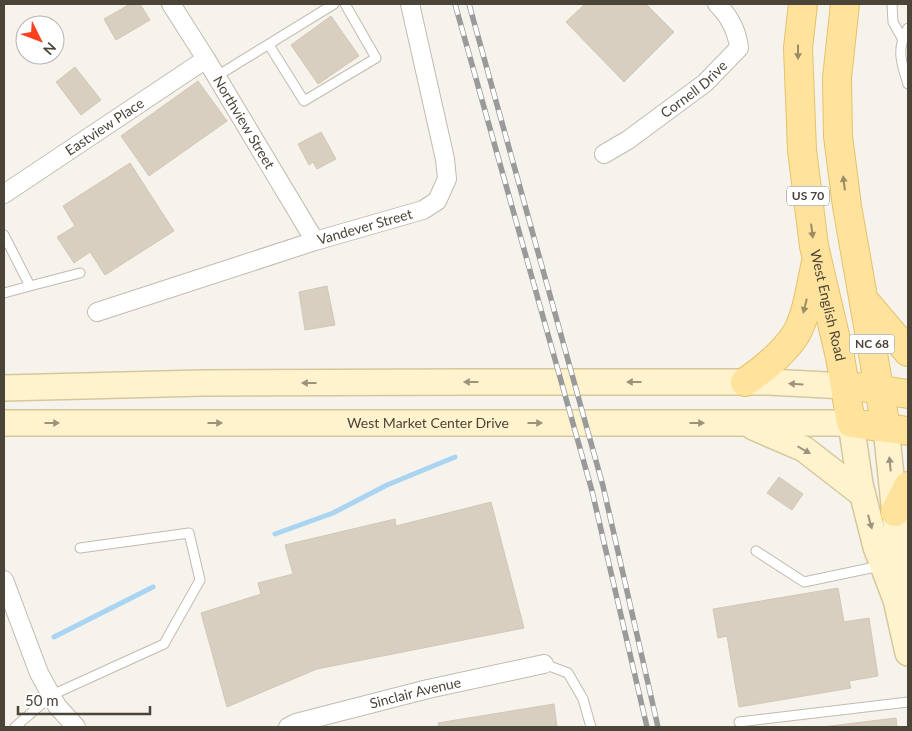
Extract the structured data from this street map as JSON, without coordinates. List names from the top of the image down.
{
  "streets": {
    "main road": [
      "US 70",
      "West English Road",
      "NC 68",
      "West Market Center Drive"
    ],
    "street": [
      "Cornell Drive",
      "Northview Street",
      "Eastview Place",
      "Vandever Street",
      "Sinclair Avenue"
    ]
  },
  "crossings": [
    ["Northview Street", "Eastview Place"],
    ["Northview Street", "Vandever Street"],
    ["US 70", "West English Road"],
    ["West English Road", "West Market Center Drive"]
  ],
  "scale_bar": "50 m",
  "north": "bottom right"
}
